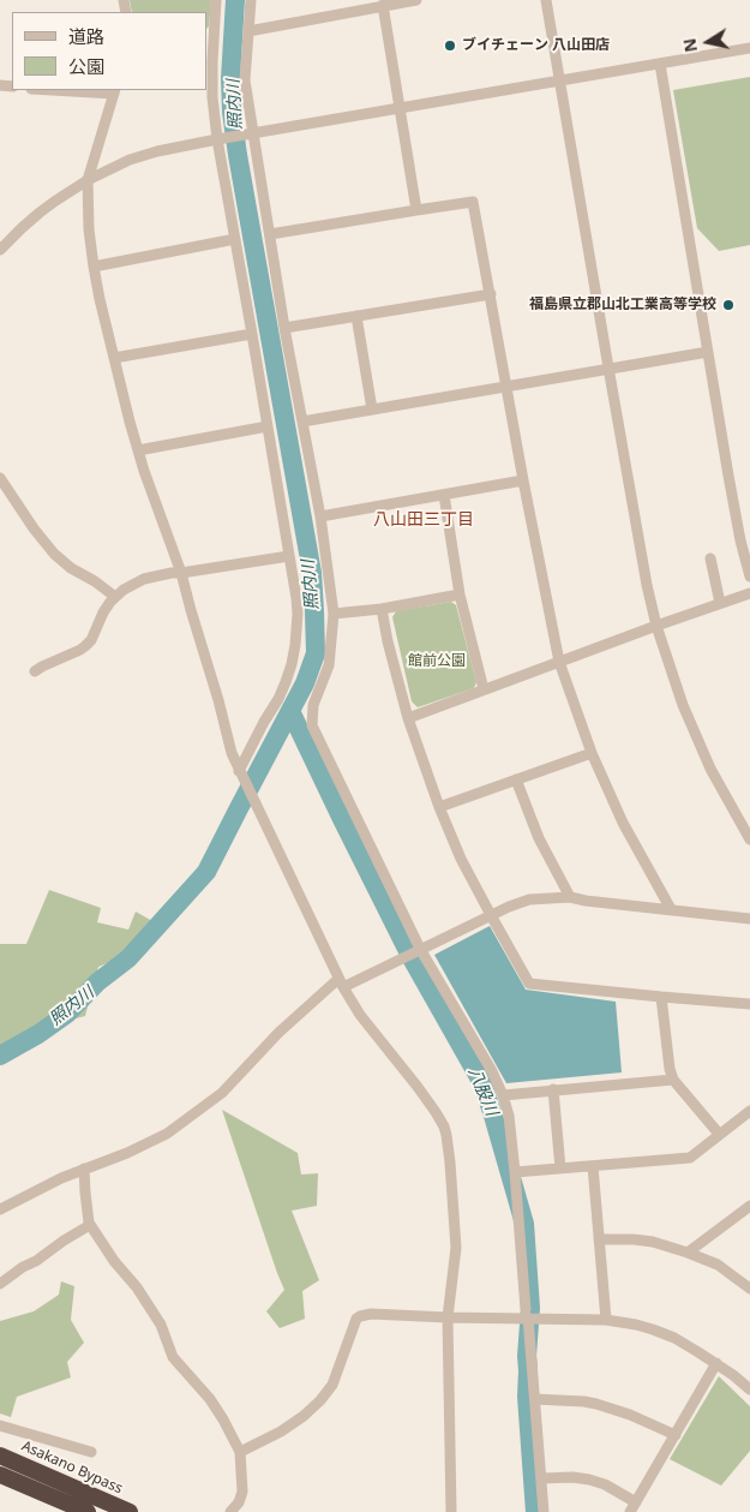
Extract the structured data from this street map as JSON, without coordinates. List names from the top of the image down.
{
  "streets": {
    "highway": ["Asakano Bypass"]
  },
  "districts": ["八山田三丁目"],
  "water": ["照内川", "八股川"],
  "parks": ["館前公園"],
  "places": ["ブイチェーン 八山田店", "福島県立郡山北工業高等学校"],
  "legend": ["道路", "公園"],
  "north": "left"
}
